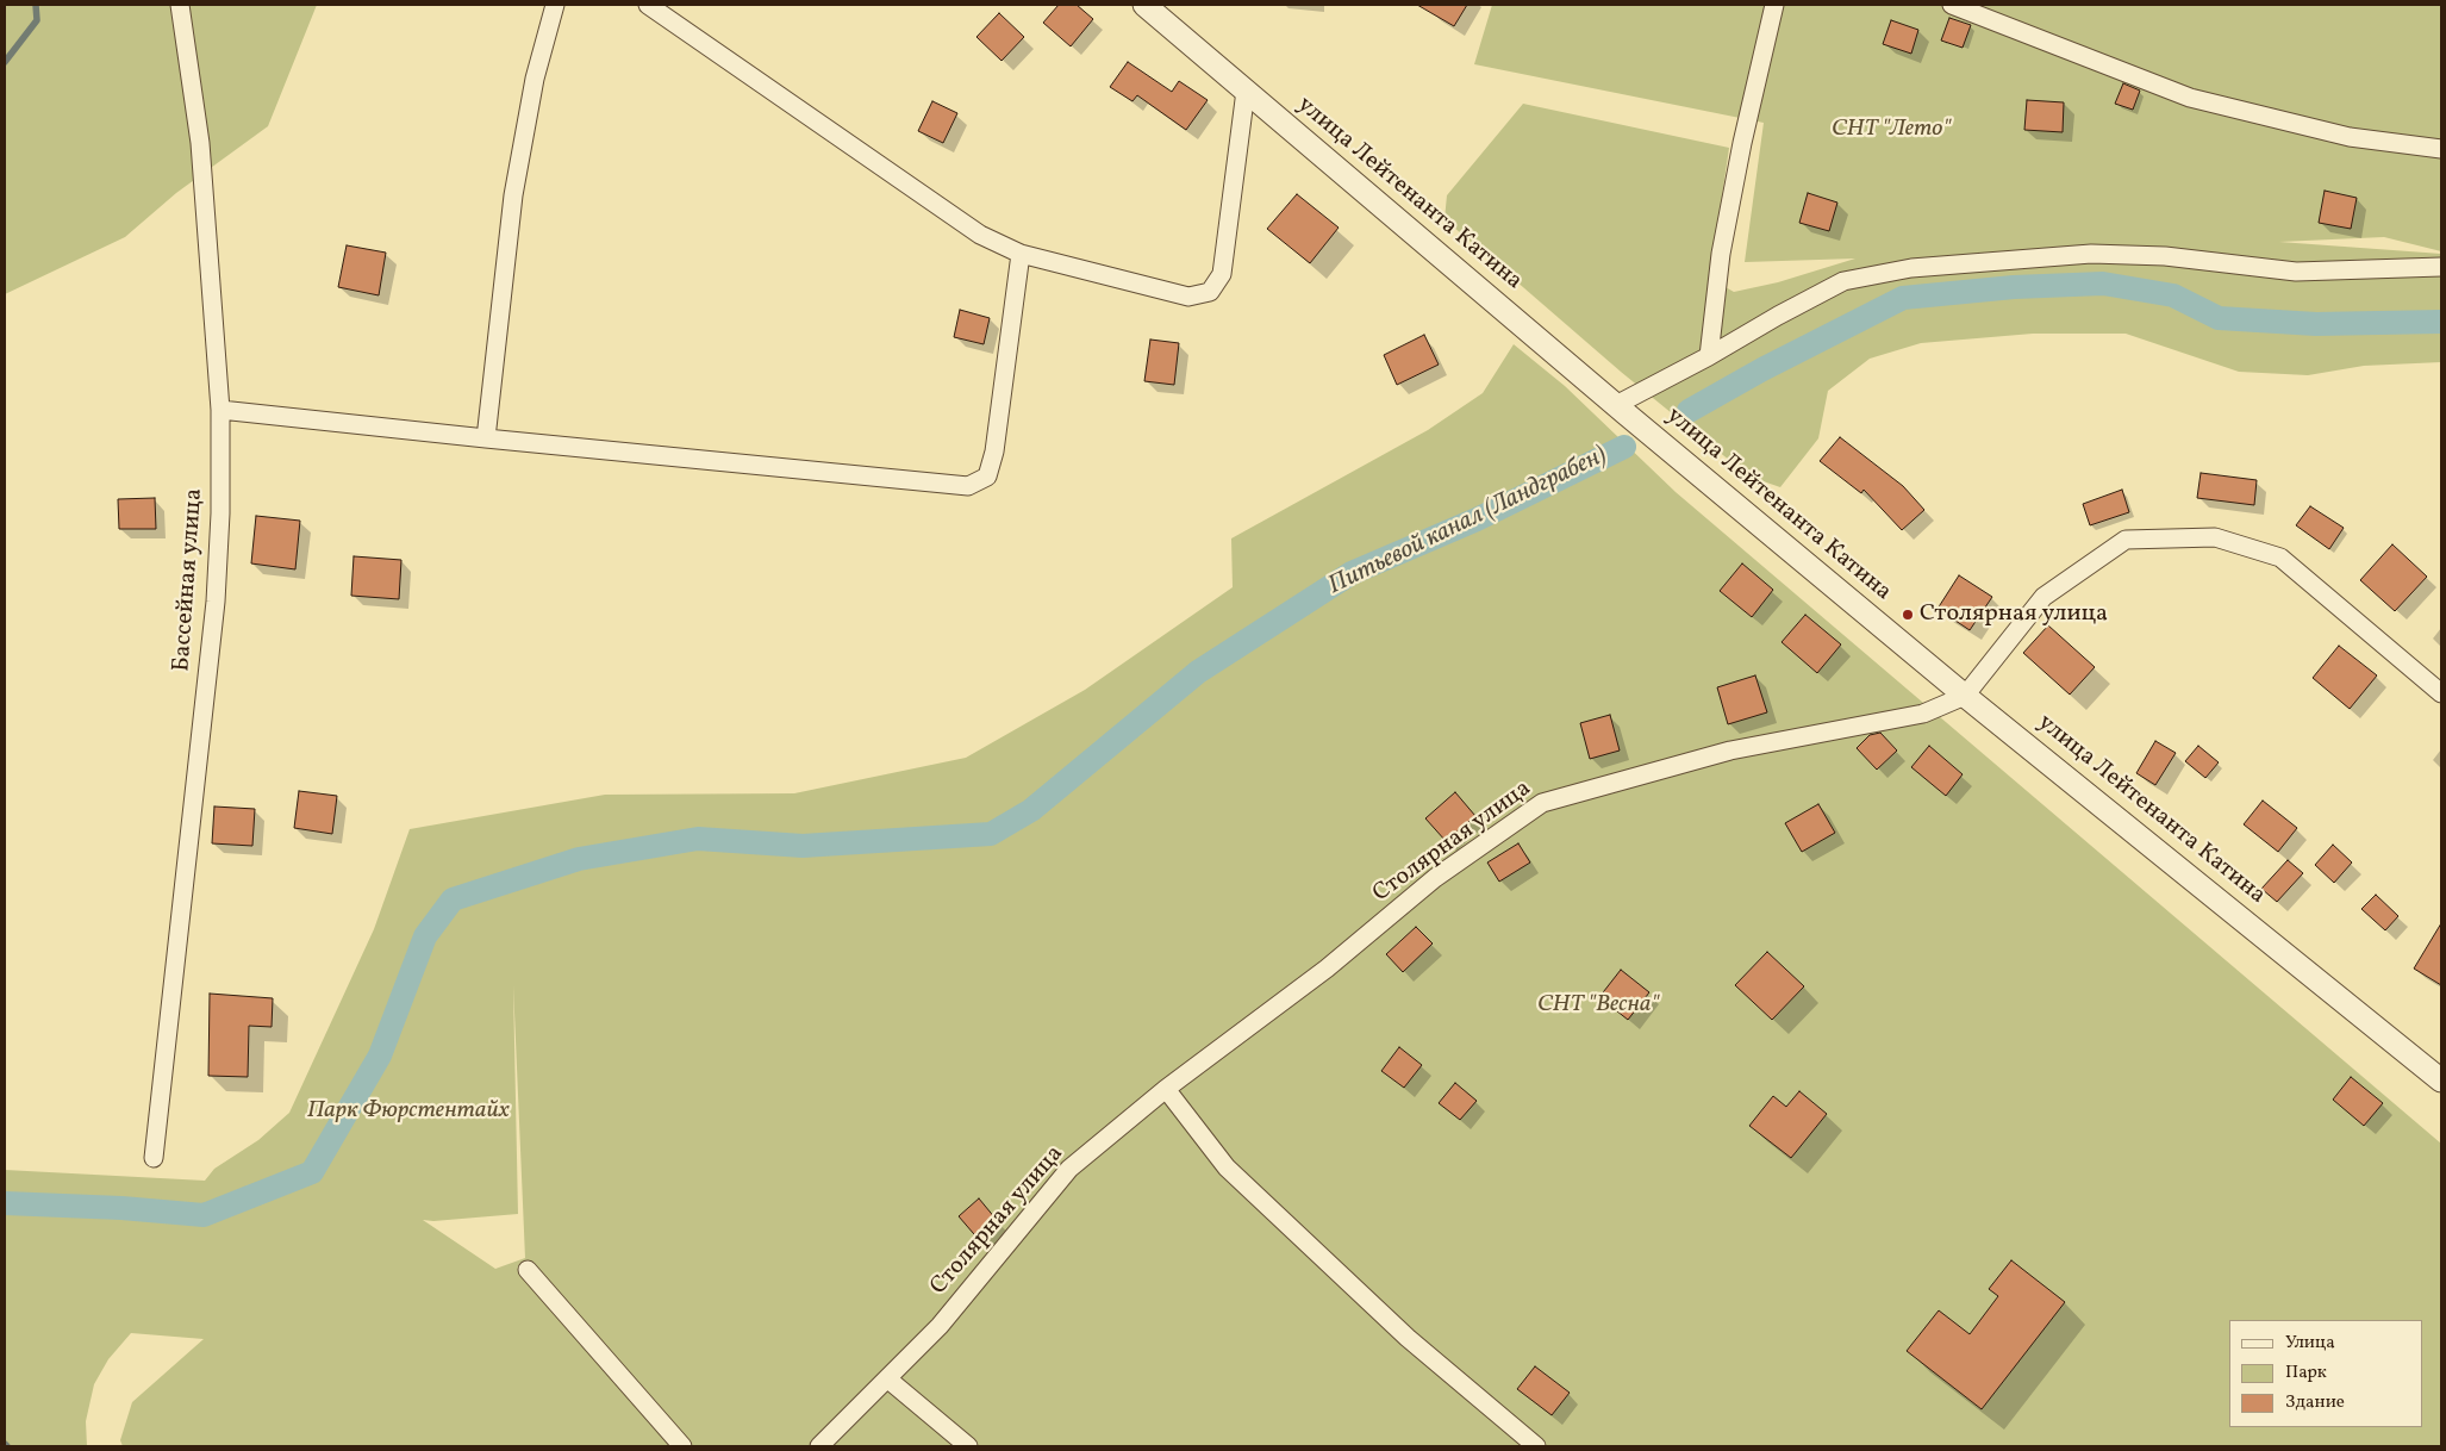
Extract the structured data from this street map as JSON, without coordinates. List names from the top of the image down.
{
  "streets": {
    "street": ["улица Лейтенанта Катина", "Бассейная улица", "Столярная улица"]
  },
  "crossings": [
    ["улица Лейтенанта Катина", "Столярная улица"]
  ],
  "water": ["Питьевой канал (Ландграбен)"],
  "parks": ["СНТ \"Лето\"", "СНТ \"Весна\"", "Парк Фюрстентайх"],
  "places": ["Столярная улица"],
  "legend": ["Улица", "Парк", "Здание"]
}
